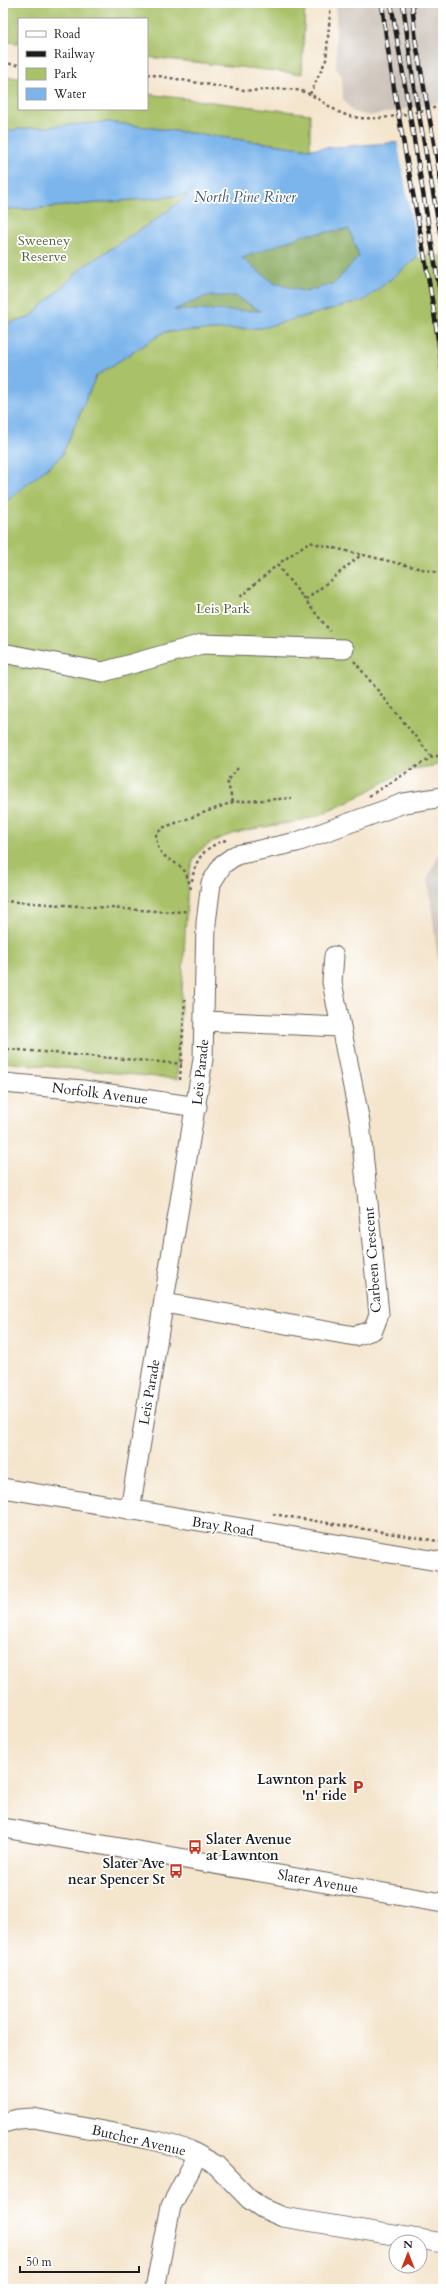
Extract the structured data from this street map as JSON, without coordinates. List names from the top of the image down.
{
  "streets": {
    "street": [
      "Leis Parade",
      "Norfolk Avenue",
      "Carbeen Crescent",
      "Bray Road",
      "Slater Avenue",
      "Butcher Avenue"
    ]
  },
  "crossings": [
    ["Leis Parade", "Norfolk Avenue"],
    ["Leis Parade", "Carbeen Crescent"],
    ["Leis Parade", "Bray Road"]
  ],
  "water": ["North Pine River"],
  "parks": ["Sweeney Reserve", "Leis Park"],
  "places": {
    "parking": ["Lawnton park 'n' ride"],
    "bus stop": ["Slater Avenue at Lawnton", "Slater Ave near Spencer St"]
  },
  "legend": [
    "Road",
    "Railway",
    "Park",
    "Water"
  ],
  "scale_bar": "50 m",
  "north": "top"
}
